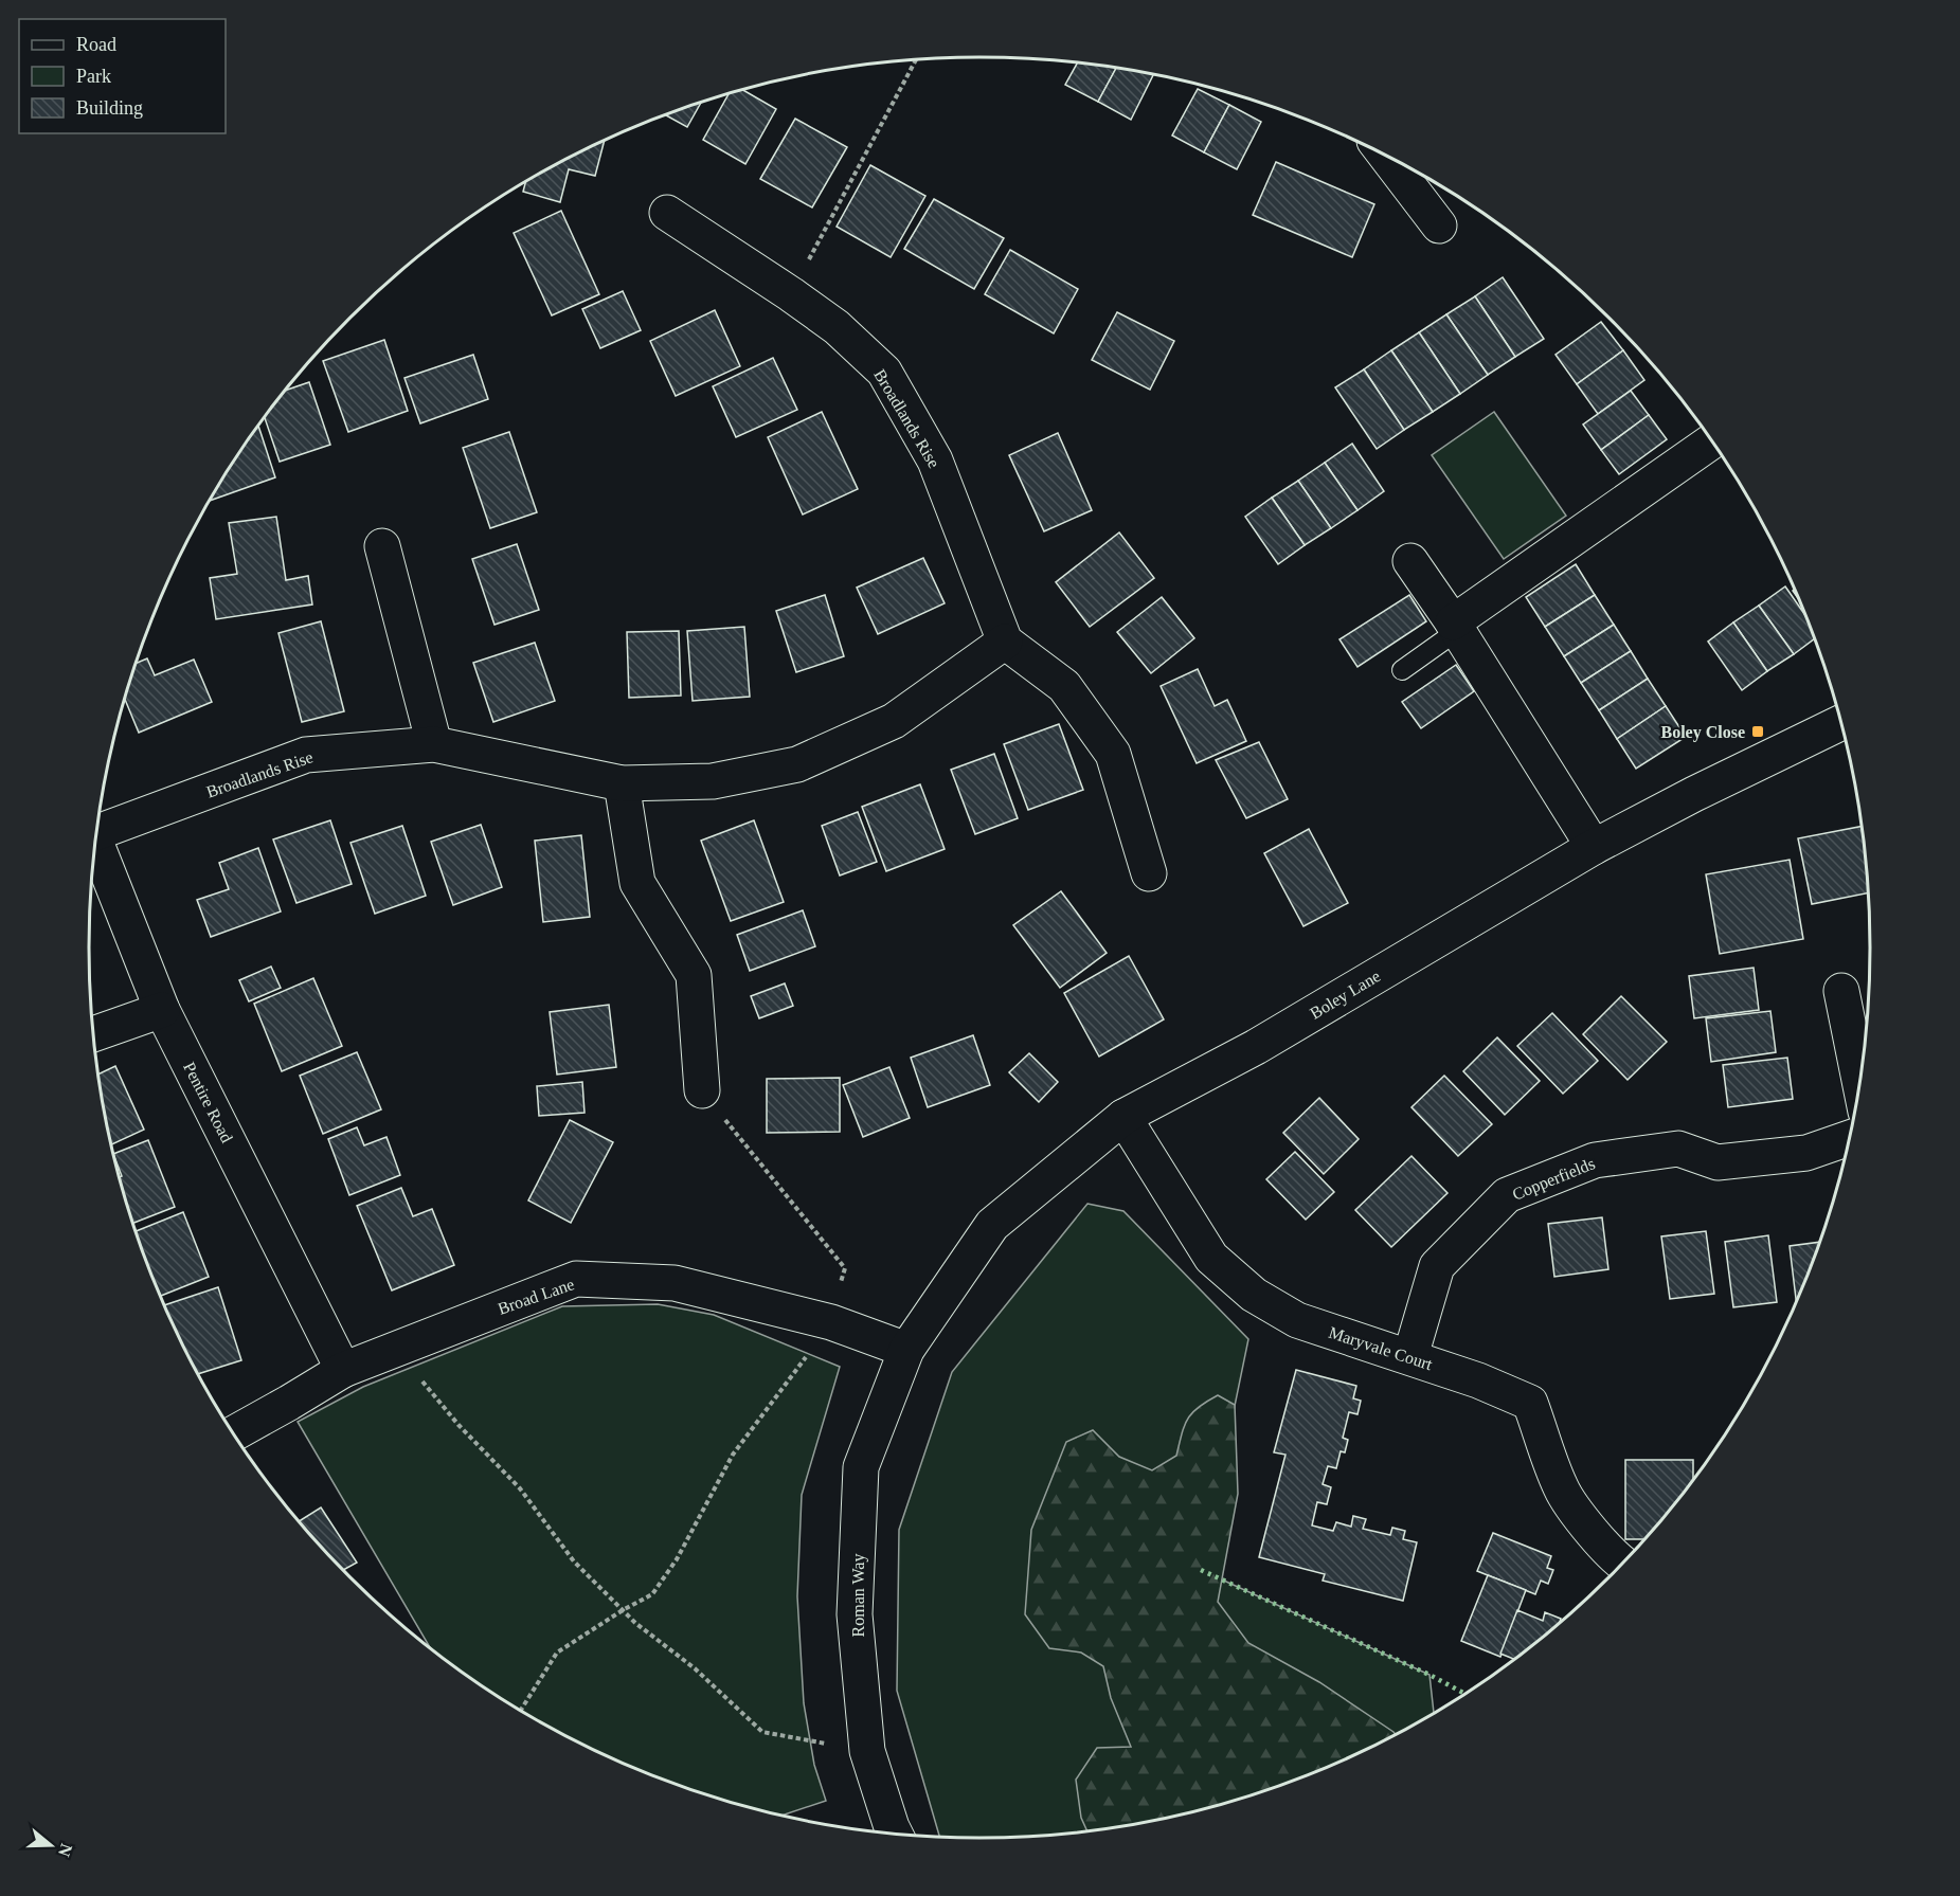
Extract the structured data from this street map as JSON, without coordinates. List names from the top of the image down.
{
  "streets": {
    "street": [
      "Broadlands Rise",
      "Boley Lane",
      "Pentire Road",
      "Copperfields",
      "Broad Lane",
      "Maryvale Court",
      "Roman Way"
    ]
  },
  "crossings": [
    ["Boley Lane", "Broad Lane"],
    ["Boley Lane", "Maryvale Court"],
    ["Boley Lane", "Roman Way"],
    ["Pentire Road", "Broad Lane"],
    ["Copperfields", "Maryvale Court"],
    ["Broad Lane", "Roman Way"]
  ],
  "places": {
    "transit": ["Boley Close"]
  },
  "legend": ["Road", "Park", "Building"],
  "north": "right"
}
